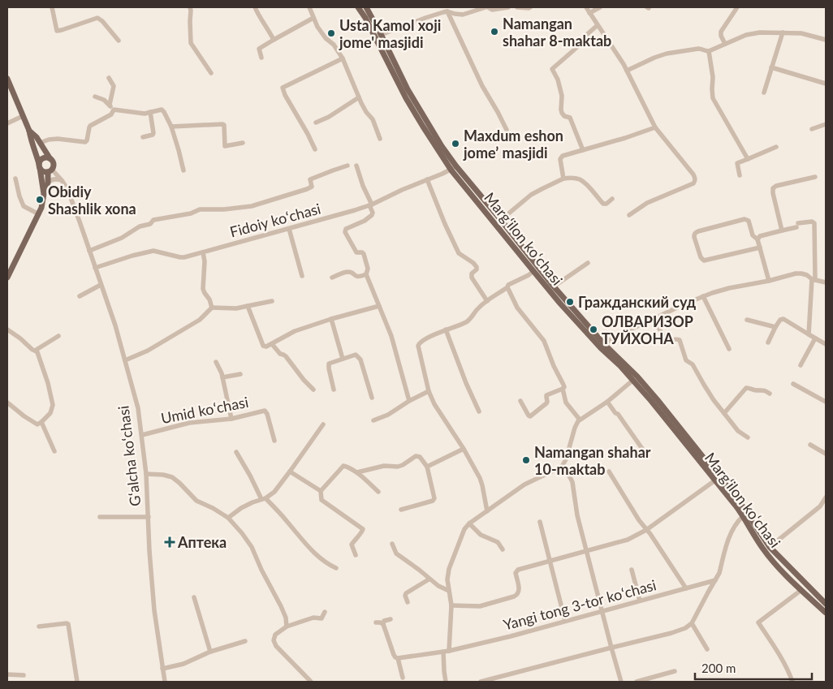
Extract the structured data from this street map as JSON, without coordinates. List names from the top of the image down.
{
  "streets": {
    "main road": ["Margʻilon koʻchasi"],
    "street": [
      "Fidoiy koʻchasi",
      "Umid koʻchasi",
      "Gʻalcha koʻchasi",
      "Yangi tong 3-tor koʻchasi"
    ]
  },
  "crossings": [
    ["Fidoiy koʻchasi", "Margʻilon koʻchasi"],
    ["Fidoiy koʻchasi", "Gʻalcha koʻchasi"],
    ["Umid koʻchasi", "Gʻalcha koʻchasi"]
  ],
  "places": {
    "other": [
      "Namangan shahar 8-maktab",
      "Usta Kamol xoji jome' masjidi",
      "Maxdum eshon jome’ masjidi",
      "Obidiy Shashlik xona",
      "Гражданский суд",
      "ОЛВАРИЗОР ТУЙХОНА",
      "Namangan shahar 10-maktab"
    ],
    "health": ["Аптека"]
  },
  "scale_bar": "200 m"
}
